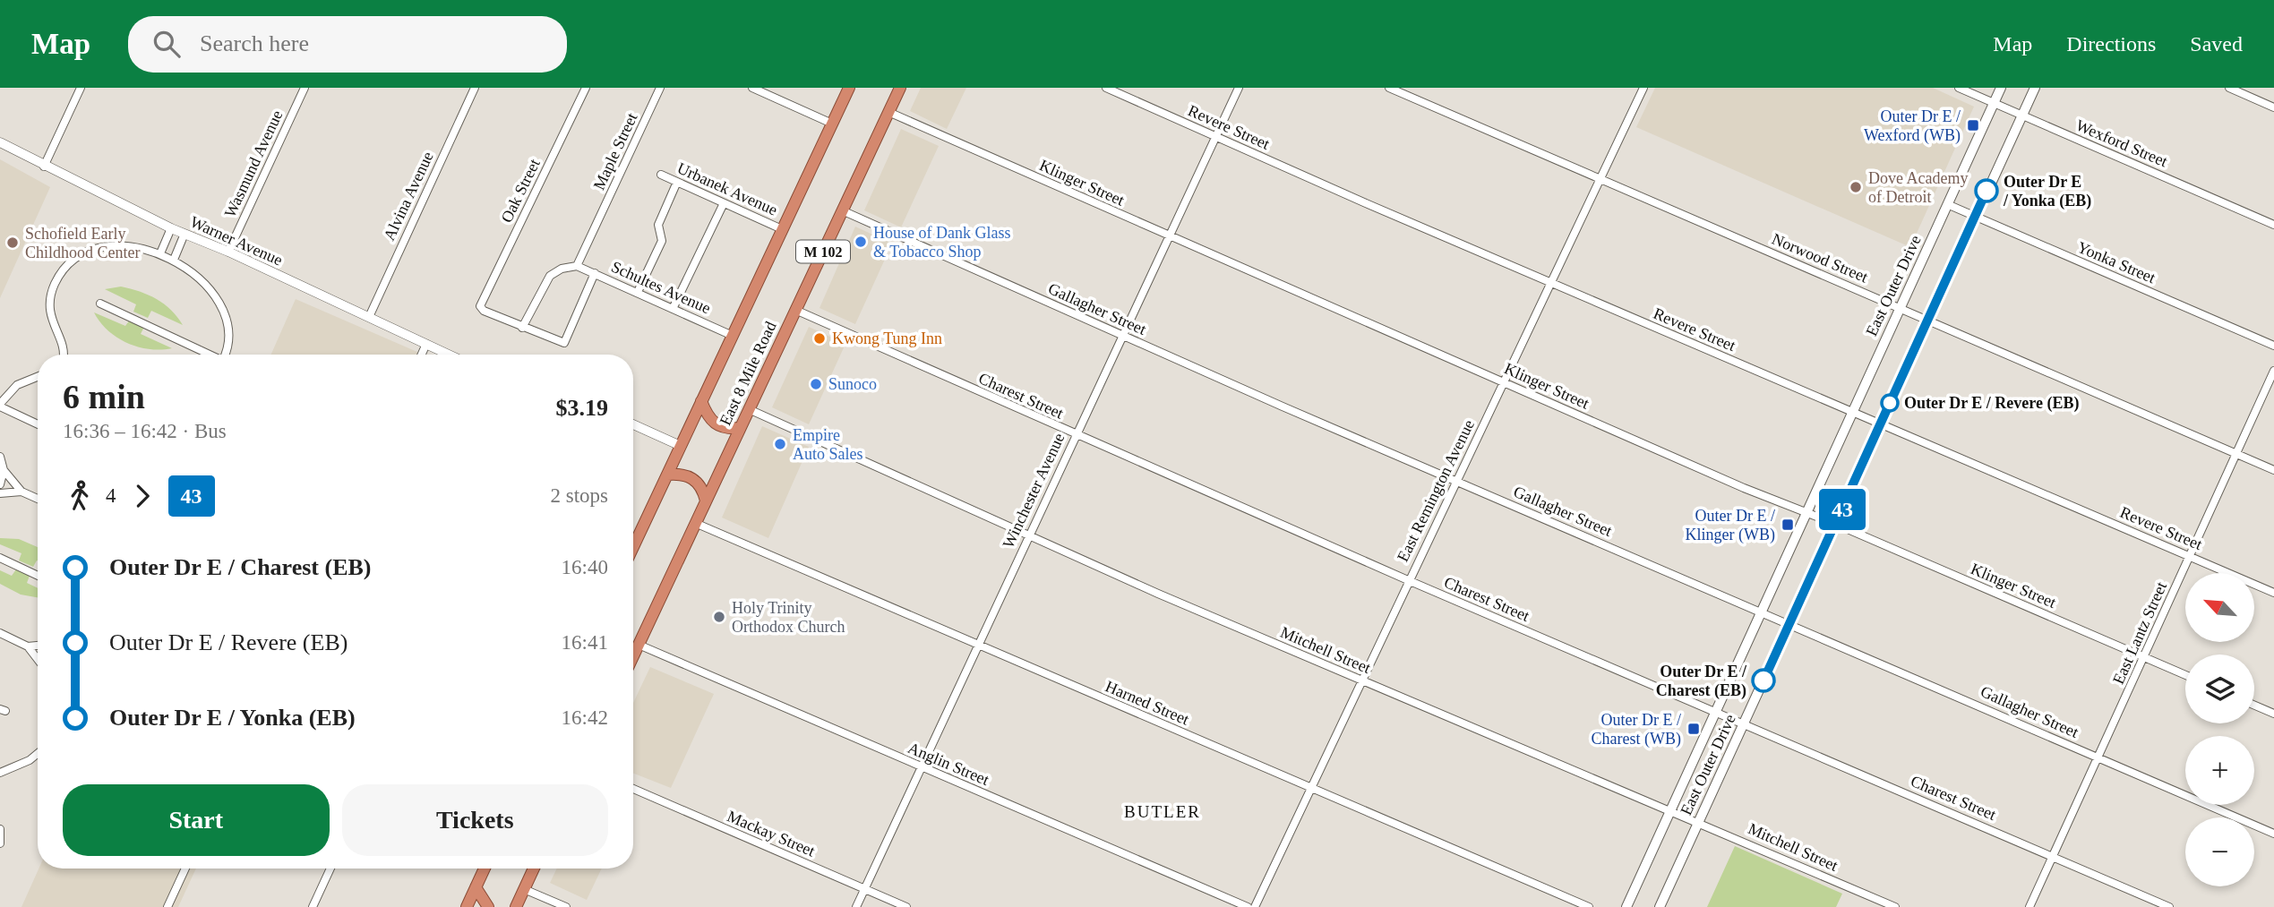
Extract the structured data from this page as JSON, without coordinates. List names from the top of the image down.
{
  "streets": {
    "highway": ["M 102", "East 8 Mile Road"],
    "main road": ["East Outer Drive"],
    "street": [
      "Revere Street",
      "Wexford Street",
      "Maple Street",
      "Wasmund Avenue",
      "Klinger Street",
      "Urbanek Avenue",
      "Oak Street",
      "Alvina Avenue",
      "Warner Avenue",
      "Norwood Street",
      "Yonka Street",
      "Schultes Avenue",
      "Gallagher Street",
      "Charest Street",
      "Winchester Avenue",
      "East Remington Avenue",
      "East Lantz Street",
      "Mitchell Street",
      "Harned Street",
      "Anglin Street",
      "Mackay Street"
    ]
  },
  "crossings": [
    ["Revere Street", "East Outer Drive"],
    ["Revere Street", "Winchester Avenue"],
    ["Revere Street", "East Remington Avenue"],
    ["Revere Street", "East Lantz Street"],
    ["Wexford Street", "East Outer Drive"],
    ["Maple Street", "Schultes Avenue"],
    ["Wasmund Avenue", "Warner Avenue"],
    ["Klinger Street", "East Outer Drive"],
    ["Klinger Street", "East 8 Mile Road"],
    ["Klinger Street", "Winchester Avenue"],
    ["Klinger Street", "East Remington Avenue"],
    ["Klinger Street", "East Lantz Street"],
    ["Urbanek Avenue", "East 8 Mile Road"],
    ["Alvina Avenue", "Warner Avenue"],
    ["Norwood Street", "East Outer Drive"],
    ["Norwood Street", "East Remington Avenue"],
    ["Norwood Street", "East Lantz Street"],
    ["Yonka Street", "East Outer Drive"],
    ["East Outer Drive", "Gallagher Street"],
    ["East Outer Drive", "Charest Street"],
    ["East Outer Drive", "Mitchell Street"],
    ["Schultes Avenue", "East 8 Mile Road"],
    ["Gallagher Street", "East 8 Mile Road"],
    ["Gallagher Street", "Winchester Avenue"],
    ["Gallagher Street", "East Remington Avenue"],
    ["Gallagher Street", "East Lantz Street"],
    ["East 8 Mile Road", "Charest Street"],
    ["East 8 Mile Road", "Mitchell Street"],
    ["East 8 Mile Road", "Harned Street"],
    ["East 8 Mile Road", "Anglin Street"],
    ["Charest Street", "Winchester Avenue"],
    ["Charest Street", "East Remington Avenue"],
    ["Charest Street", "East Lantz Street"],
    ["Winchester Avenue", "Mitchell Street"],
    ["Winchester Avenue", "Harned Street"],
    ["Winchester Avenue", "Anglin Street"],
    ["Winchester Avenue", "Mackay Street"],
    ["East Remington Avenue", "Mitchell Street"],
    ["East Remington Avenue", "Harned Street"]
  ],
  "districts": ["BUTLER"],
  "places": {
    "transit": ["Outer Dr E / Wexford (WB)", "Outer Dr E / Klinger (WB)", "Outer Dr E / Charest (WB)"],
    "other": [
      "Dove Academy of Detroit",
      "Outer Dr E / Yonka (EB)",
      "House of Dank Glass & Tobacco Shop",
      "Schofield Early Childhood Center",
      "Kwong Tung Inn",
      "Sunoco",
      "Outer Dr E / Revere (EB)",
      "Empire Auto Sales",
      "Holy Trinity Orthodox Church",
      "Outer Dr E / Charest (EB)"
    ]
  },
  "lines": ["bus line 43"],
  "north": "top left",
  "page": {
    "header": "Map",
    "search": "Search here",
    "nav": ["Map", "Directions", "Saved"],
    "on_map": "43",
    "heading": ["6 min", "16:36 – 16:42 · Bus", "$3.19"],
    "legs": ["4", "43", "2 stops"],
    "list": [
      {
        "name": "Outer Dr E / Charest (EB)",
        "value": "16:40"
      },
      {
        "name": "Outer Dr E / Revere (EB)",
        "value": "16:41"
      },
      {
        "name": "Outer Dr E / Yonka (EB)",
        "value": "16:42"
      }
    ],
    "map_buttons": ["+", "−"],
    "buttons": ["Start", "Tickets"]
  }
}
